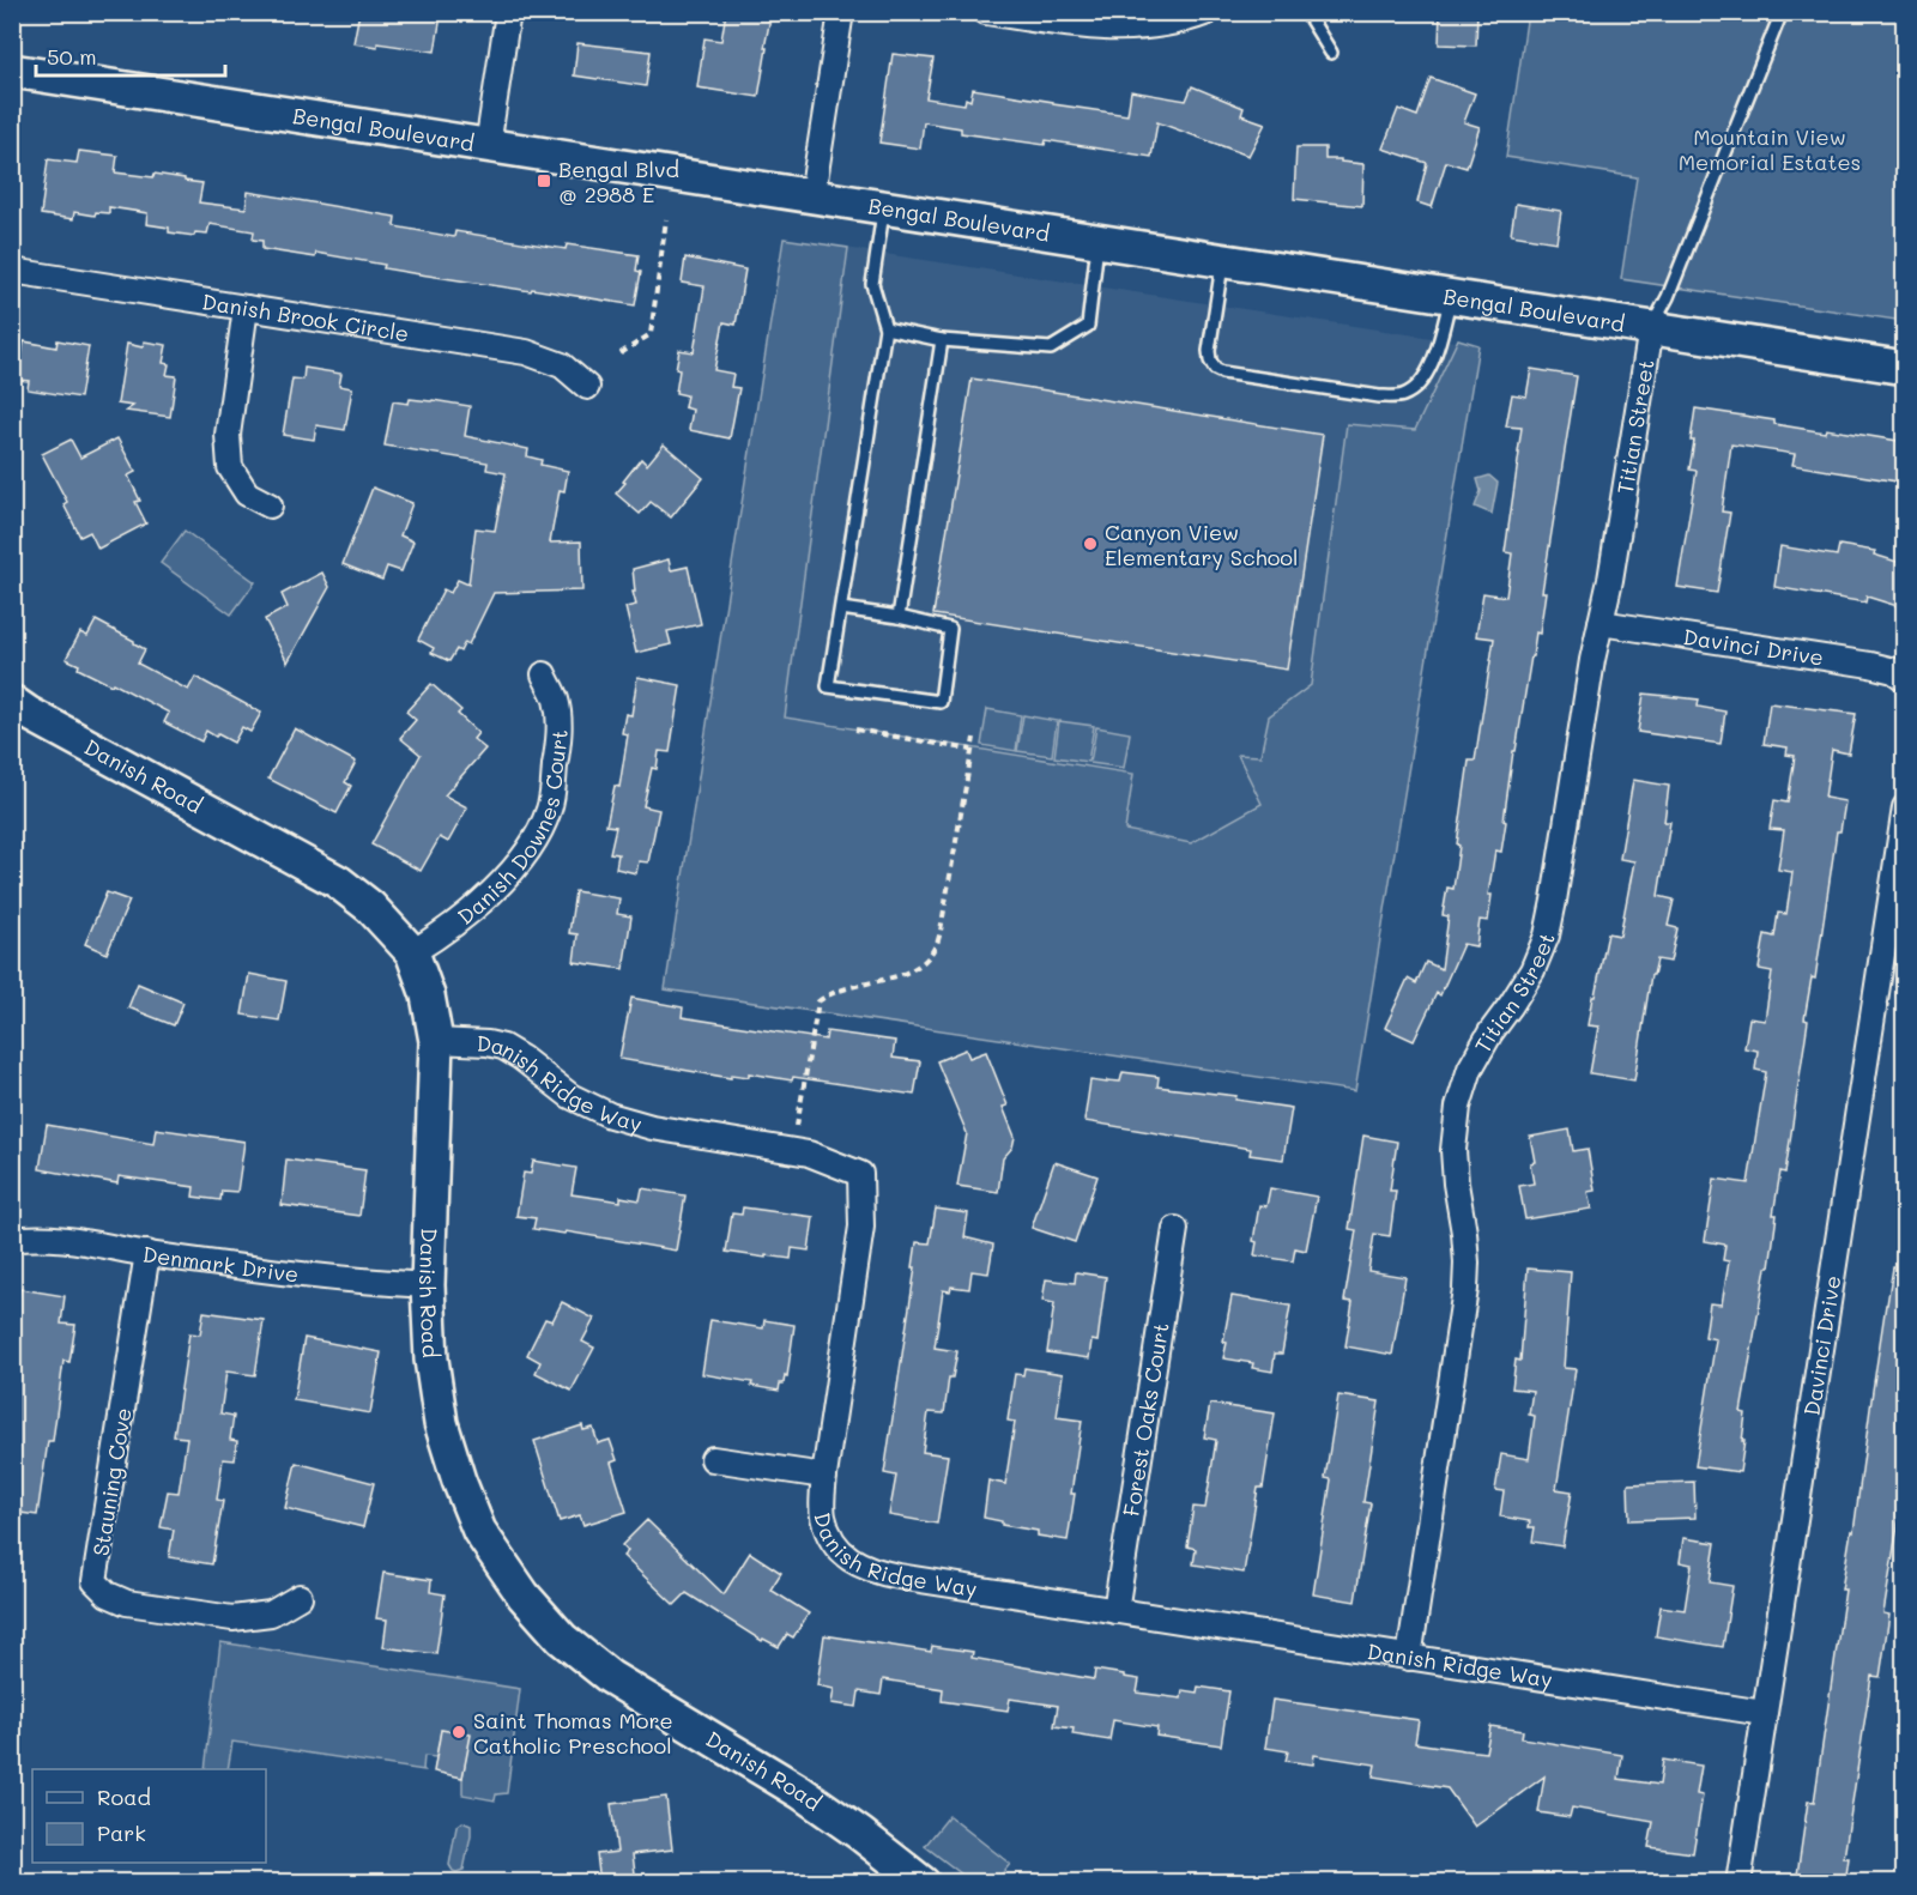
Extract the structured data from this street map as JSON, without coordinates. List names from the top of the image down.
{
  "streets": {
    "main road": ["Bengal Boulevard", "Danish Road"],
    "street": [
      "Danish Brook Circle",
      "Titian Street",
      "Davinci Drive",
      "Danish Downes Court",
      "Danish Ridge Way",
      "Denmark Drive",
      "Forest Oaks Court",
      "Stauning Cove"
    ]
  },
  "crossings": [
    ["Bengal Boulevard", "Titian Street"],
    ["Titian Street", "Davinci Drive"],
    ["Titian Street", "Danish Ridge Way"],
    ["Davinci Drive", "Danish Ridge Way"],
    ["Danish Road", "Danish Downes Court"],
    ["Danish Road", "Danish Ridge Way"],
    ["Danish Road", "Denmark Drive"],
    ["Danish Ridge Way", "Forest Oaks Court"],
    ["Denmark Drive", "Stauning Cove"]
  ],
  "parks": ["Mountain View Memorial Estates"],
  "places": {
    "transit": ["Bengal Blvd @ 2988 E"],
    "other": ["Canyon View Elementary School", "Saint Thomas More Catholic Preschool"]
  },
  "legend": ["Road", "Park"],
  "scale_bar": "50 m"
}
